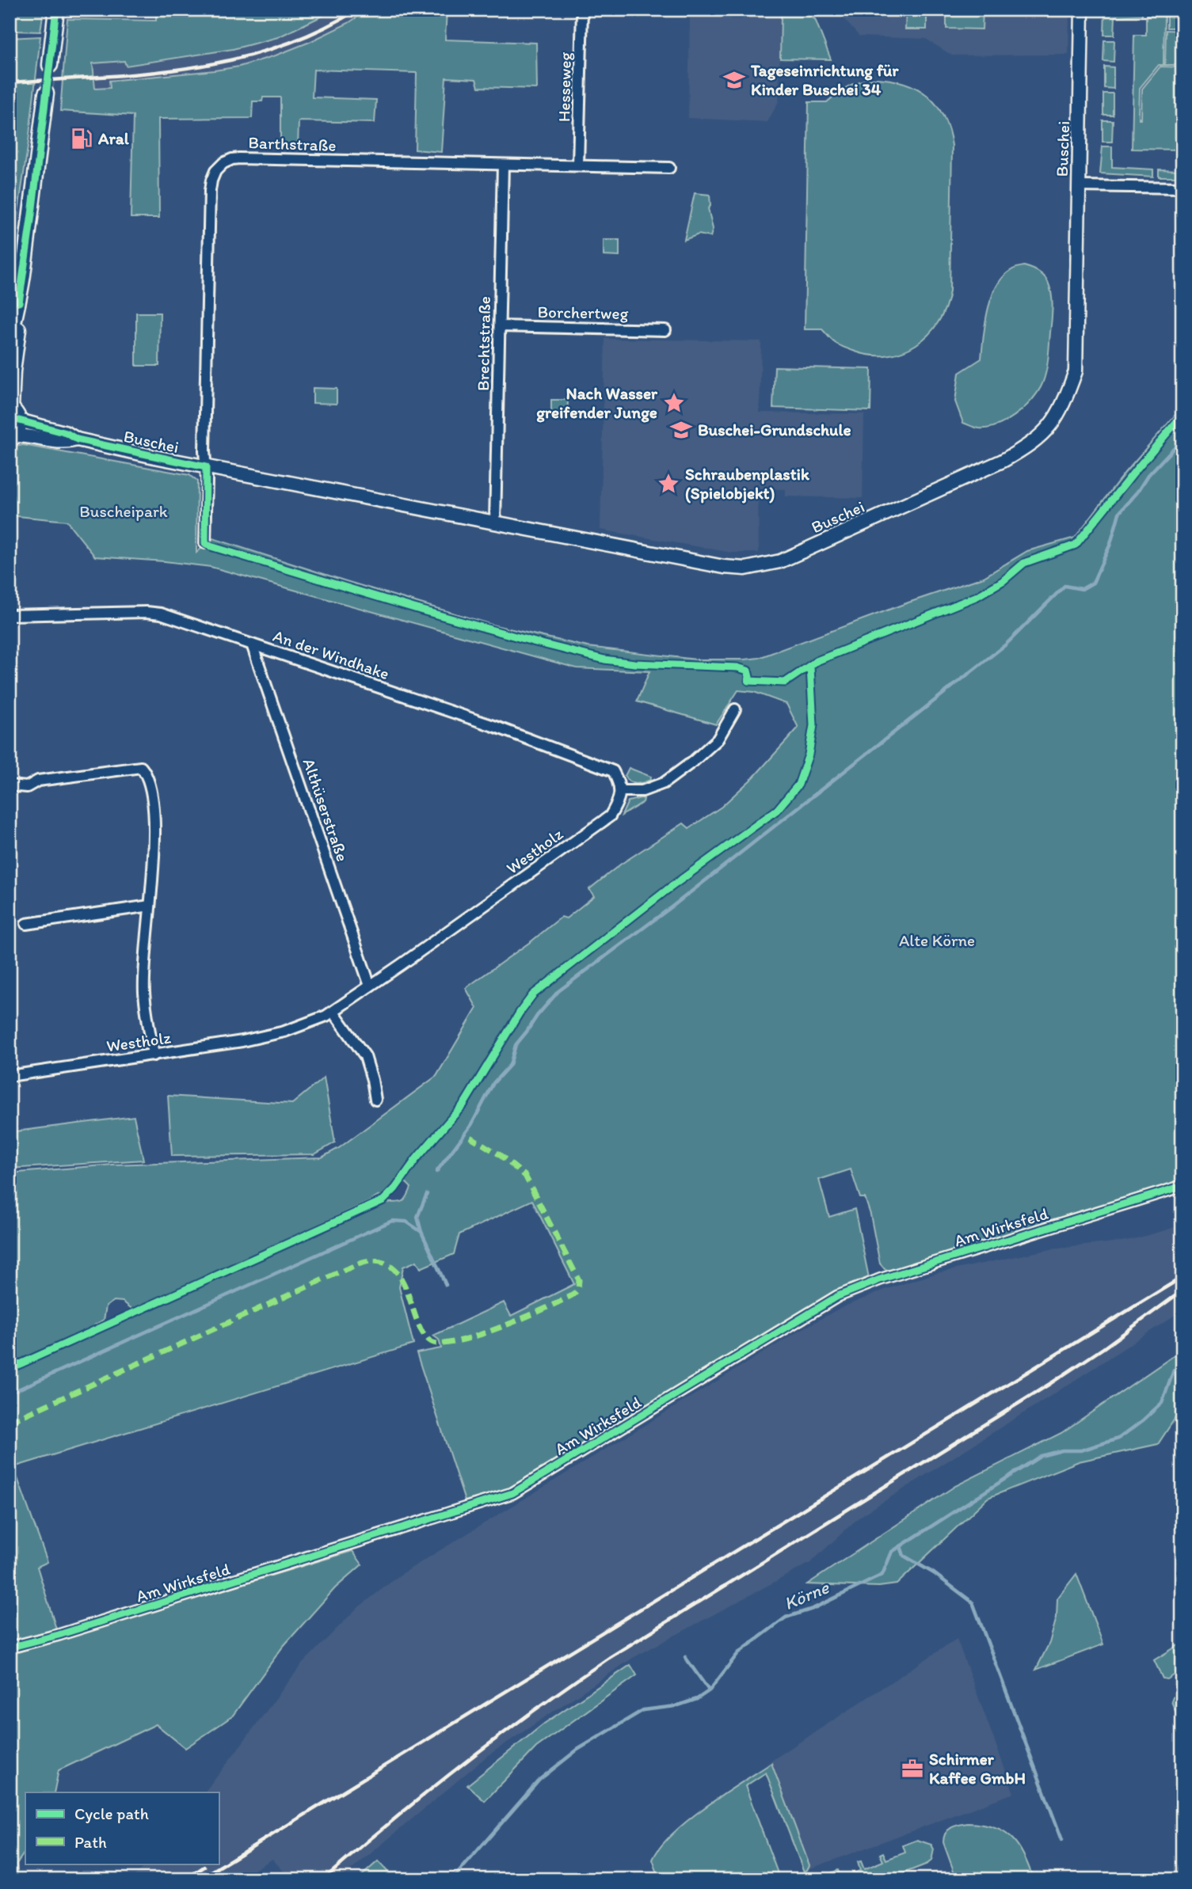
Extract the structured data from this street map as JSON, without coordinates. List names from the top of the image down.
{
  "streets": {
    "street": [
      "Hesseweg",
      "Barthstraße",
      "Buschei",
      "Borchertweg",
      "Brechtstraße",
      "An der Windhake",
      "Althüserstraße",
      "Westholz",
      "Am Wirksfeld"
    ]
  },
  "crossings": [
    ["Hesseweg", "Barthstraße"],
    ["Barthstraße", "Buschei"],
    ["Barthstraße", "Brechtstraße"],
    ["Buschei", "Brechtstraße"],
    ["Borchertweg", "Brechtstraße"],
    ["An der Windhake", "Althüserstraße"],
    ["An der Windhake", "Westholz"],
    ["Althüserstraße", "Westholz"]
  ],
  "water": ["Körne"],
  "parks": ["Buscheipark", "Alte Körne"],
  "places": {
    "school or university": ["Tageseinrichtung für Kinder Buschei 34", "Buschei-Grundschule"],
    "fuel station": ["Aral"],
    "place": ["Nach Wasser greifender Junge", "Schraubenplastik (Spielobjekt)"],
    "office": ["Schirmer Kaffee GmbH"]
  },
  "legend": ["Cycle path", "Path"]
}
